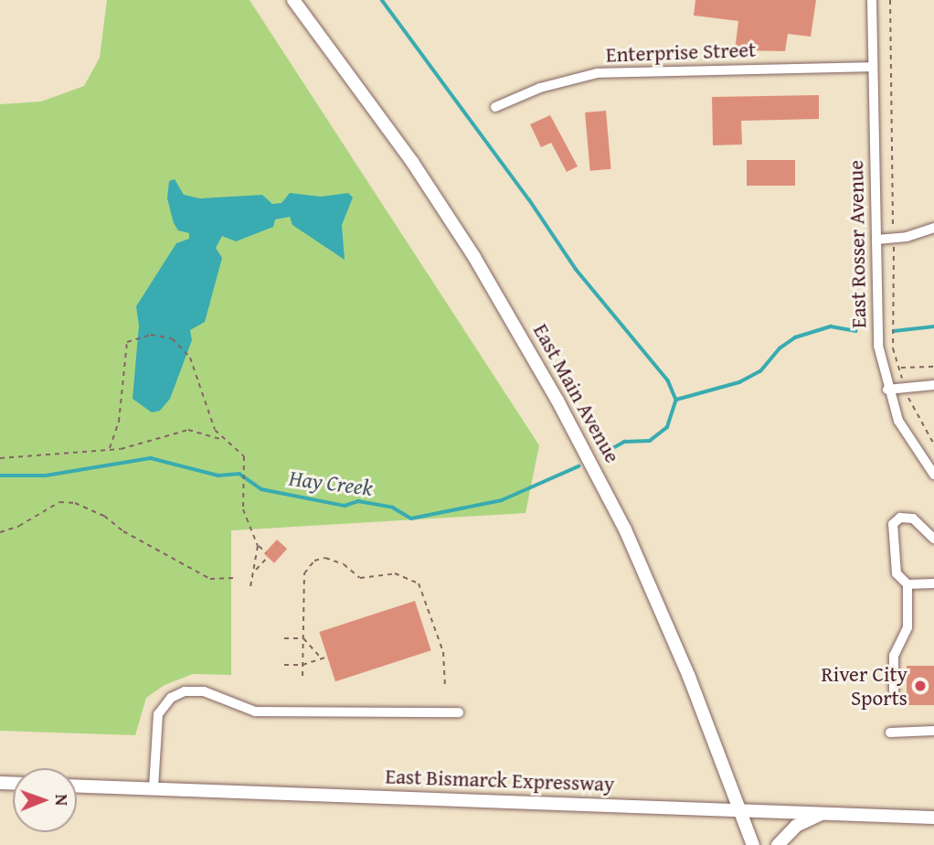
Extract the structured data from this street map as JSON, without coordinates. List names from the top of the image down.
{
  "streets": {
    "main road": ["East Main Avenue", "East Bismarck Expressway"],
    "street": ["Enterprise Street", "East Rosser Avenue"]
  },
  "crossings": [
    ["Enterprise Street", "East Rosser Avenue"],
    ["East Main Avenue", "East Bismarck Expressway"]
  ],
  "water": ["Hay Creek"],
  "places": ["River City Sports"],
  "north": "right"
}
